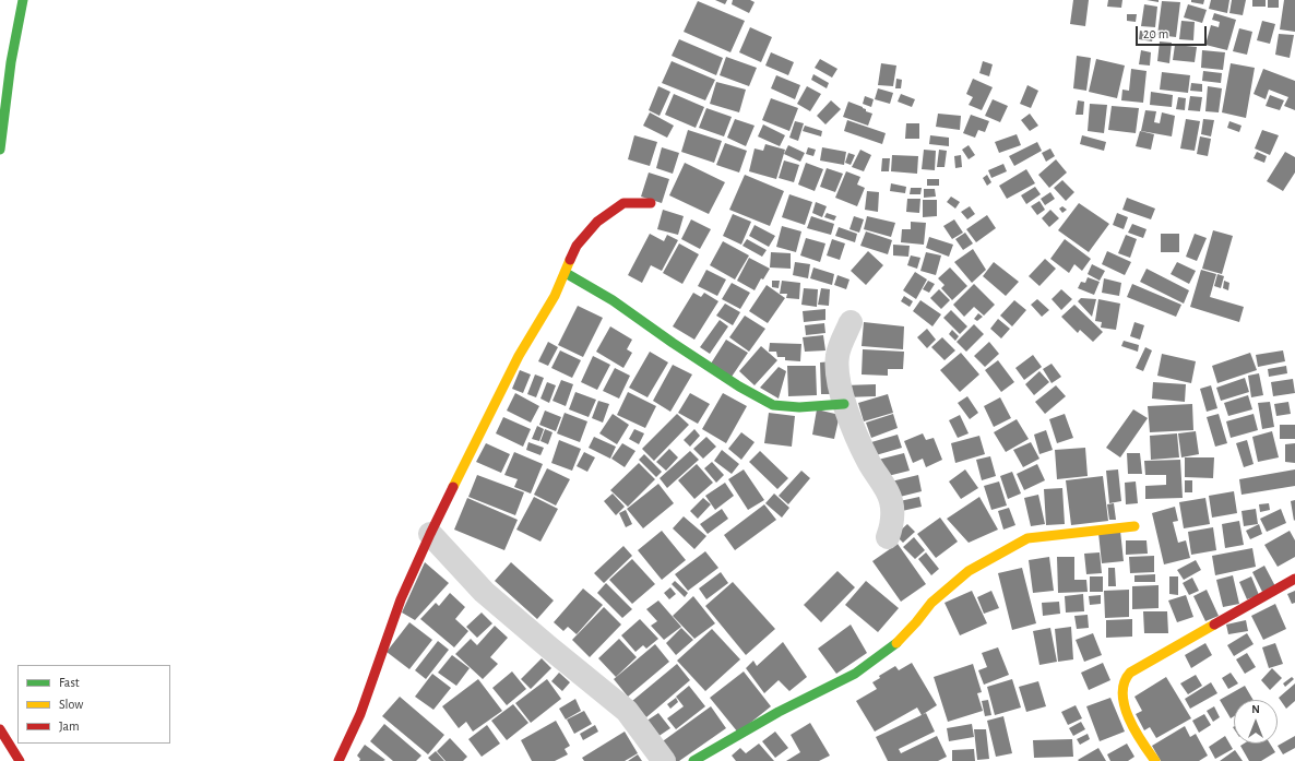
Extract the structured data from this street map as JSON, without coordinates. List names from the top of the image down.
{
  "legend": ["Fast", "Slow", "Jam"],
  "scale_bar": "20 m",
  "north": "top"
}
